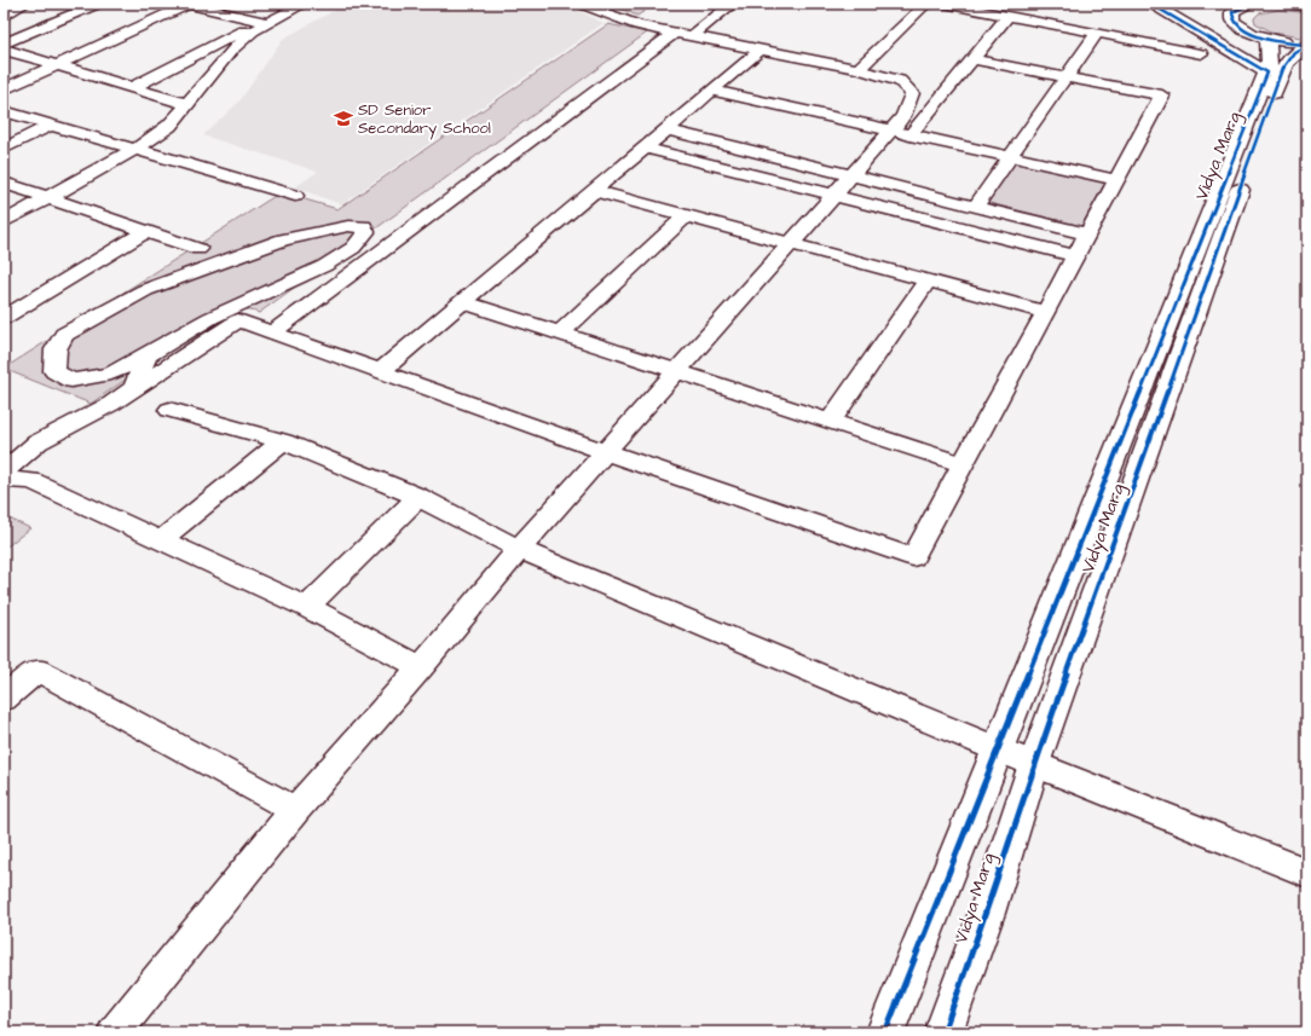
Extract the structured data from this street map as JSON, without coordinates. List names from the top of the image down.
{
  "streets": {
    "main road": ["Vidya Marg"]
  },
  "places": {
    "school or university": ["SD Senior Secondary School"]
  }
}
